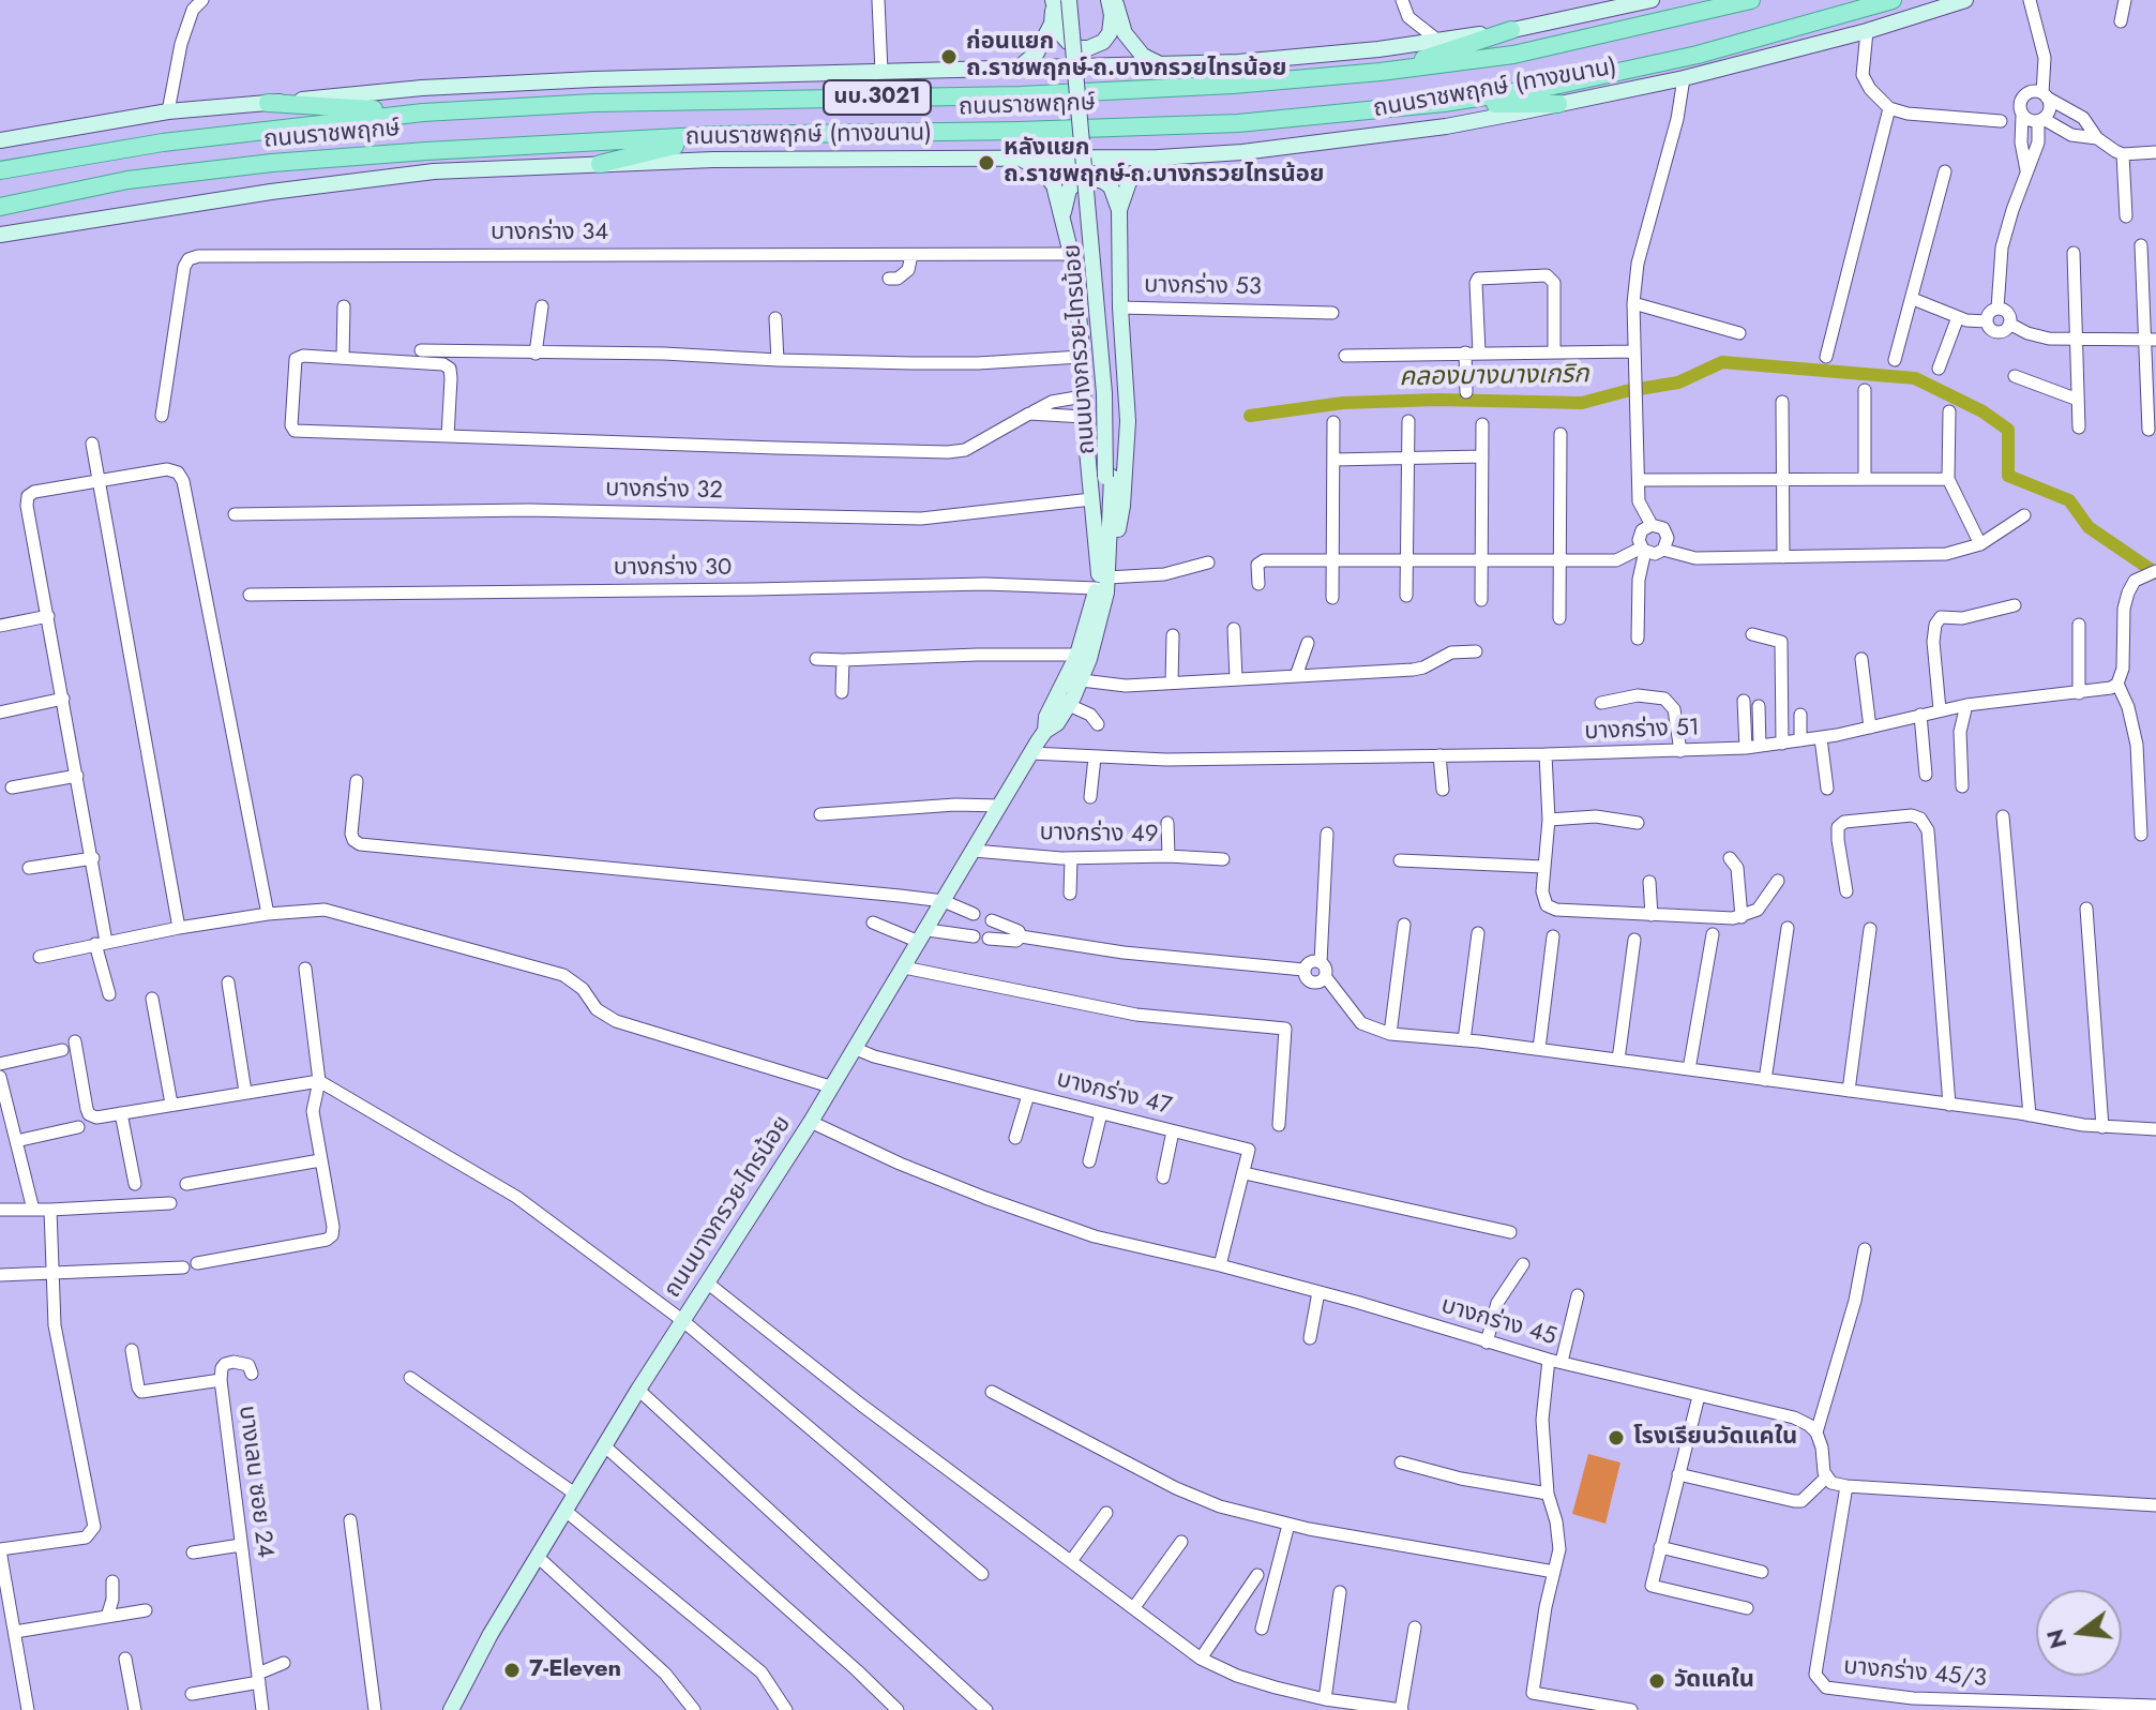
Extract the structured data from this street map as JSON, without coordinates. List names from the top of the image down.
{
  "streets": {
    "main road": [
      "ถนนราชพฤกษ์ (ทางขนาน)",
      "นบ.3021",
      "ถนนราชพฤกษ์",
      "ถนนบางกรวย-ไทรน้อย"
    ],
    "street": [
      "บางกร่าง 34",
      "บางกร่าง 53",
      "บางกร่าง 32",
      "บางกร่าง 30",
      "บางกร่าง 51",
      "บางกร่าง 49",
      "บางกร่าง 47",
      "บางกร่าง 45",
      "บางเลน ซอย 24",
      "บางกร่าง 45/3"
    ]
  },
  "crossings": [
    ["ถนนบางกรวย-ไทรน้อย", "บางกร่าง 30"],
    ["ถนนบางกรวย-ไทรน้อย", "บางกร่าง 51"],
    ["ถนนบางกรวย-ไทรน้อย", "บางกร่าง 49"],
    ["ถนนบางกรวย-ไทรน้อย", "บางกร่าง 47"],
    ["ถนนบางกรวย-ไทรน้อย", "บางกร่าง 45"]
  ],
  "water": ["คลองบางนางเกริก"],
  "places": [
    "ก่อนแยก ถ.ราชพฤกษ์-ถ.บางกรวยไทรน้อย",
    "หลังแยก ถ.ราชพฤกษ์-ถ.บางกรวยไทรน้อย",
    "โรงเรียนวัดแคใน",
    "7-Eleven",
    "วัดแคใน"
  ],
  "north": "left"
}
